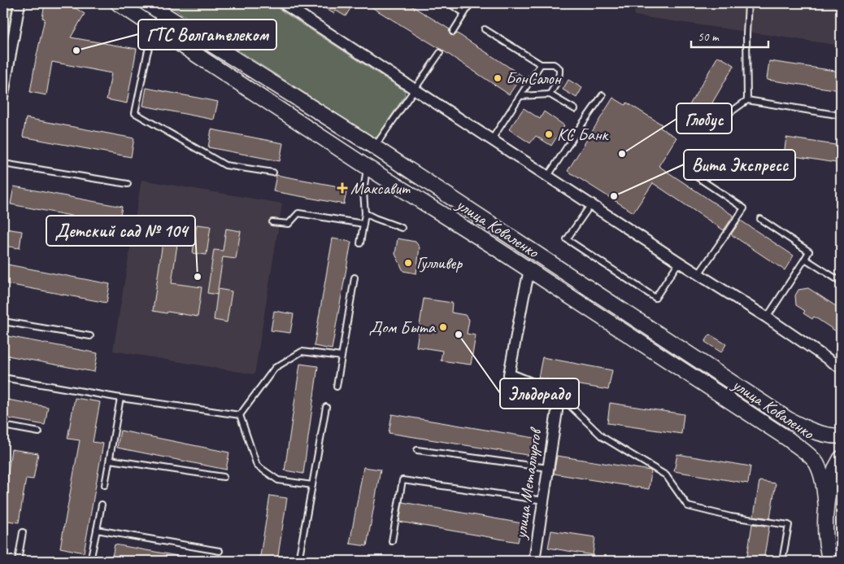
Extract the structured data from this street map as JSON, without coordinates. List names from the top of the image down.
{
  "streets": {
    "main road": ["улица Коваленко"],
    "street": ["улица Металлургов"]
  },
  "places": {
    "other": [
      "ГТС Волгателеком",
      "БонСалон",
      "КС Банк",
      "Глобус",
      "Вита Экспресс",
      "Гулливер",
      "Детский сад № 104",
      "Дом Быта",
      "Эльдорадо"
    ],
    "health": ["Максавит"]
  },
  "scale_bar": "50 m"
}
